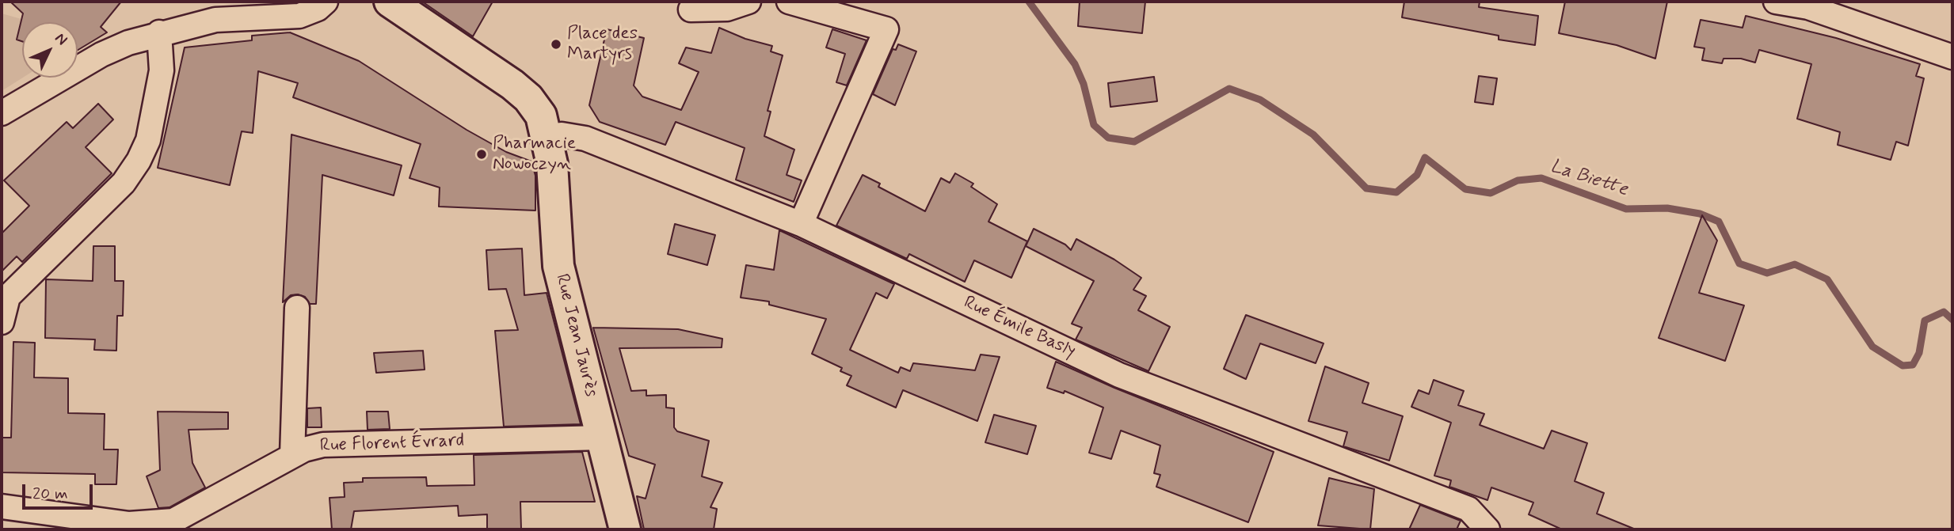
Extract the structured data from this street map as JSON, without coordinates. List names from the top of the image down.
{
  "streets": {
    "main road": ["Rue Jean Jaurès"],
    "street": ["Rue Émile Basly", "Rue Florent Évrard"]
  },
  "crossings": [
    ["Rue Émile Basly", "Rue Jean Jaurès"],
    ["Rue Jean Jaurès", "Rue Florent Évrard"]
  ],
  "water": ["La Biette"],
  "places": ["Place des Martyrs", "Pharmacie Nowoczyn"],
  "scale_bar": "20 m",
  "north": "top right"
}
